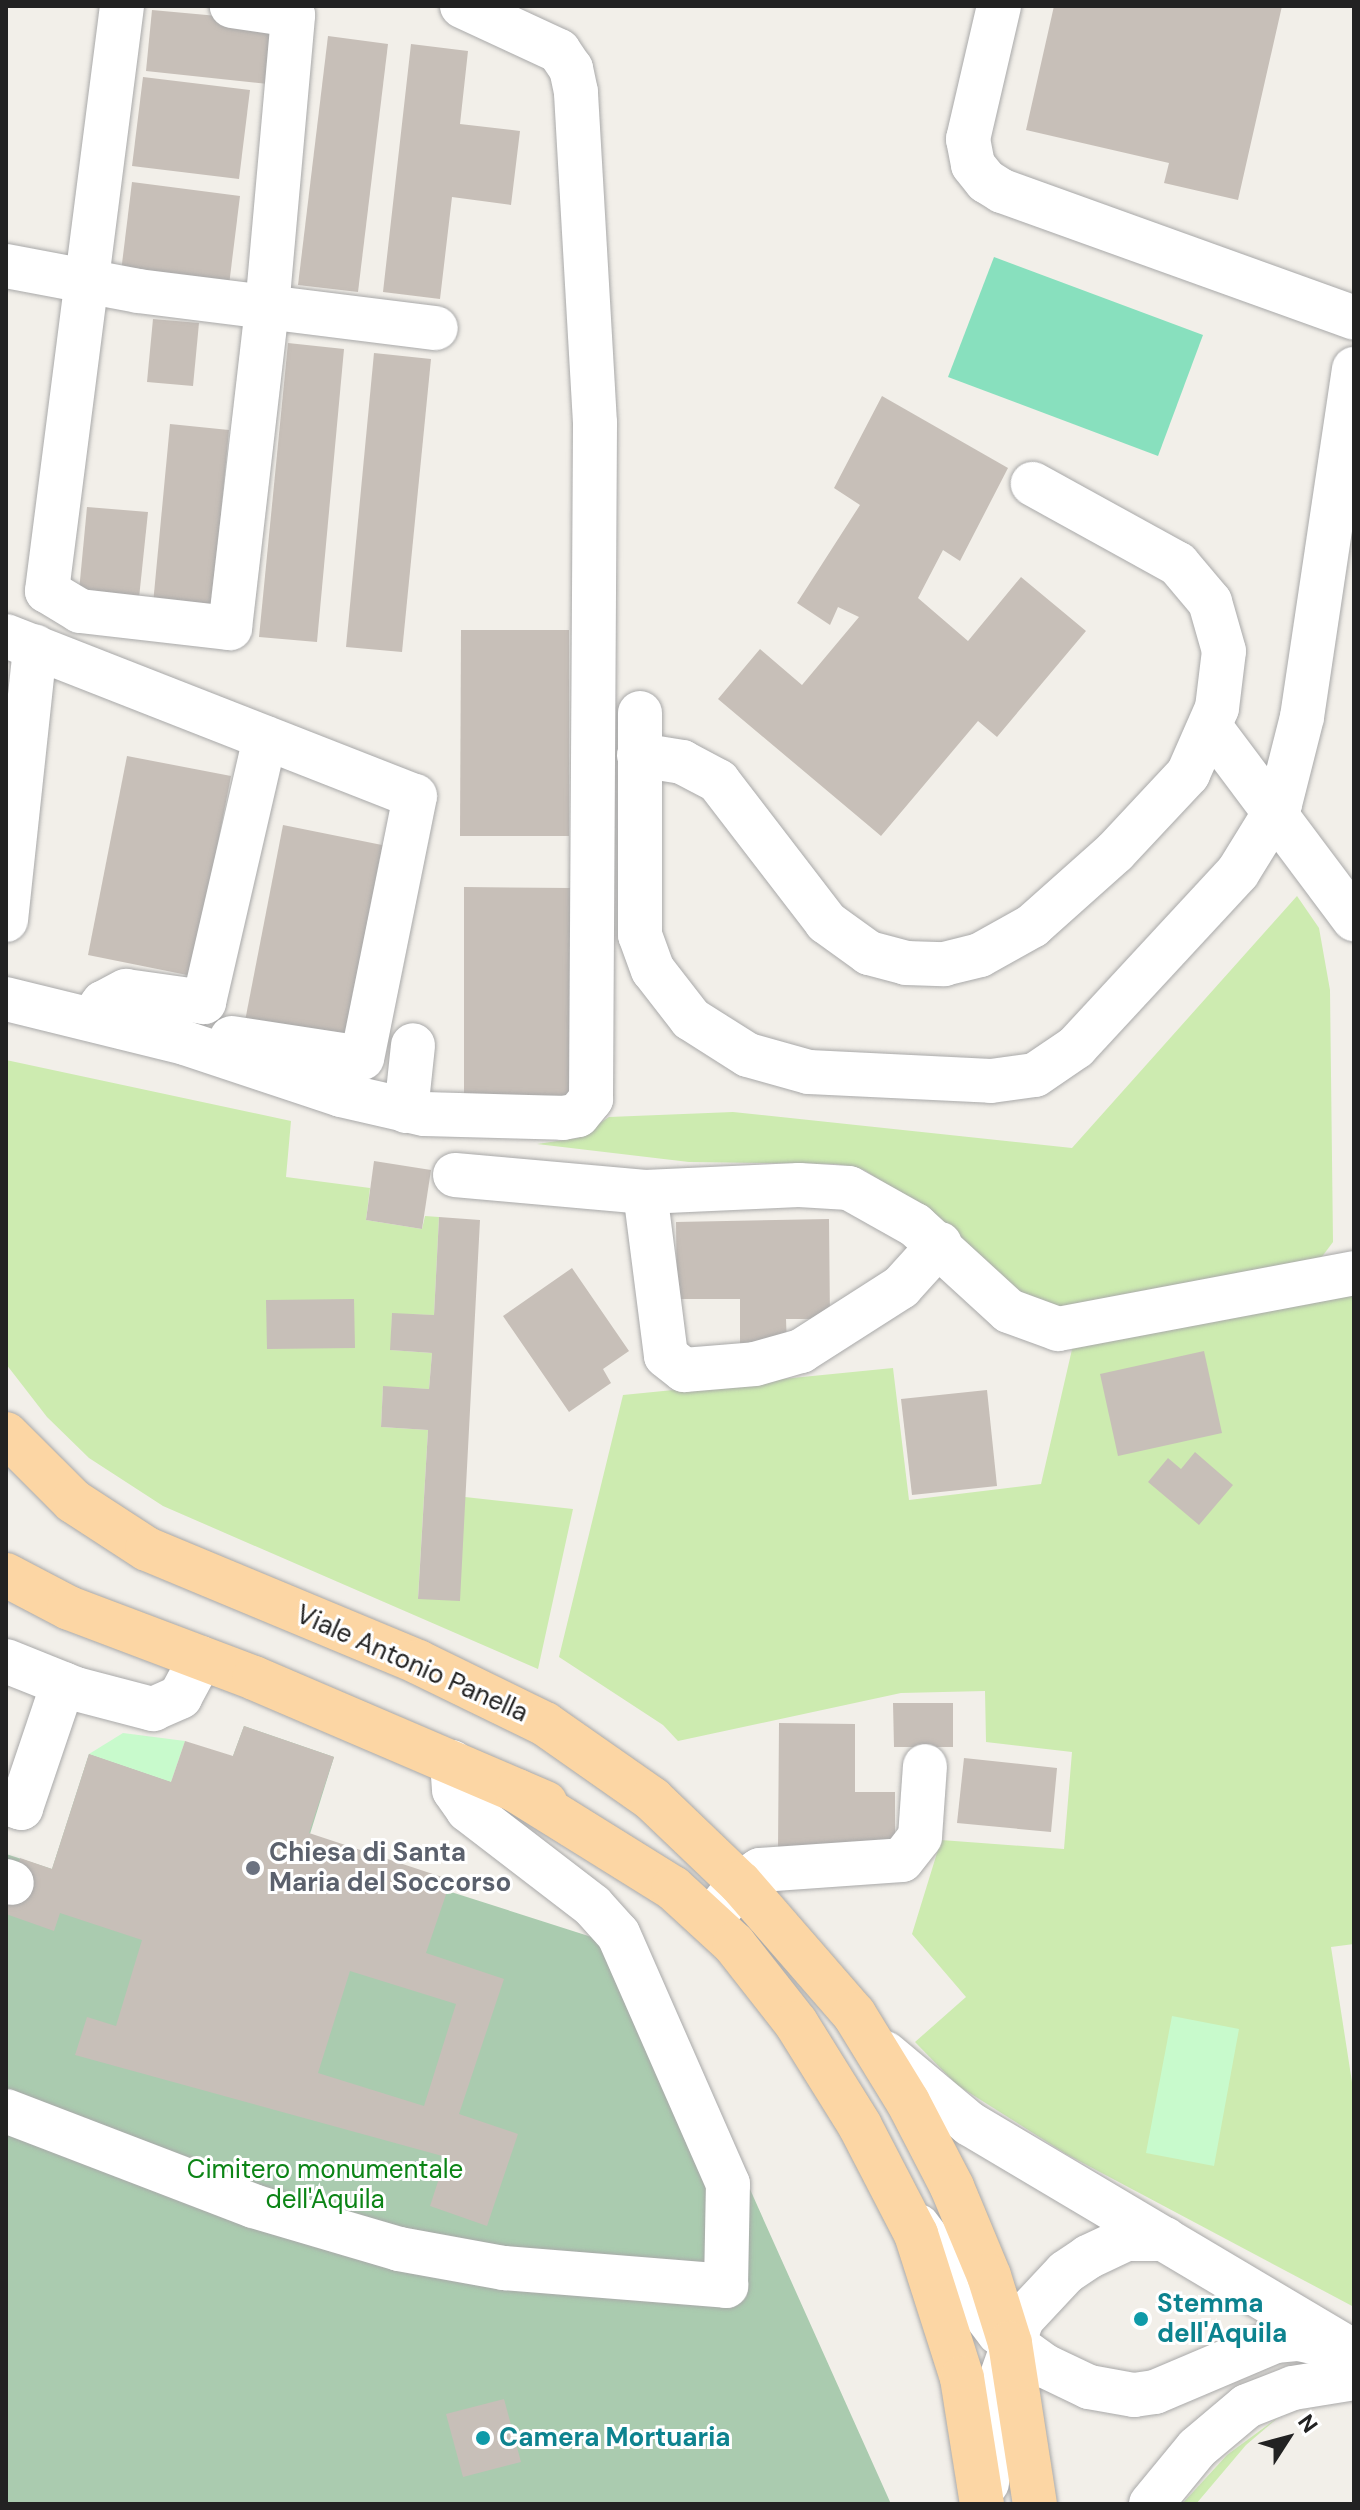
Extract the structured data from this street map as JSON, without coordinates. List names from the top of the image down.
{
  "streets": {
    "main road": ["Viale Antonio Panella"]
  },
  "parks": ["Cimitero monumentale dell'Aquila"],
  "places": ["Chiesa di Santa Maria del Soccorso", "Stemma dell'Aquila", "Camera Mortuaria"],
  "north": "top right"
}
